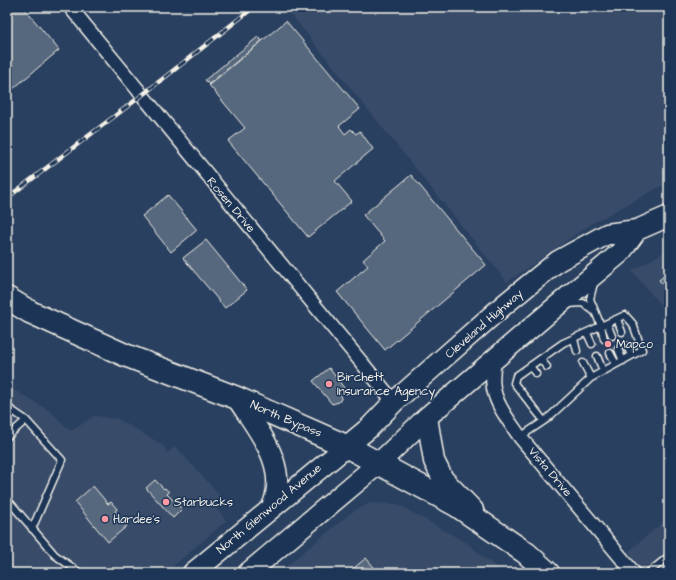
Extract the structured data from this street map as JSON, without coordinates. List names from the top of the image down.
{
  "streets": {
    "highway": ["North Bypass"],
    "main road": ["Cleveland Highway", "North Glenwood Avenue"],
    "street": ["Rosen Drive", "Vista Drive"]
  },
  "crossings": [
    ["Rosen Drive", "Cleveland Highway"],
    ["Cleveland Highway", "North Bypass"],
    ["Cleveland Highway", "Vista Drive"],
    ["Cleveland Highway", "North Glenwood Avenue"],
    ["North Bypass", "North Glenwood Avenue"]
  ],
  "places": [
    "Mapco",
    "Birchett Insurance Agency",
    "Starbucks",
    "Hardee's"
  ]
}
